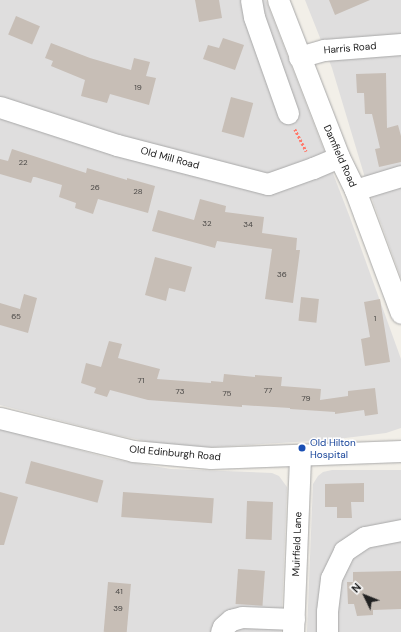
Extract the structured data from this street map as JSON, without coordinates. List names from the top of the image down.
{
  "streets": {
    "street": [
      "Harris Road",
      "Damfield Road",
      "Old Mill Road",
      "Old Edinburgh Road",
      "Muirfield Lane"
    ]
  },
  "crossings": [
    ["Harris Road", "Damfield Road"],
    ["Damfield Road", "Old Mill Road"],
    ["Old Edinburgh Road", "Muirfield Lane"]
  ],
  "places": ["Old Hilton Hospital"],
  "house_numbers": [
    "19",
    "22",
    "26",
    "28",
    "32",
    "34",
    "36",
    "65",
    "1",
    "71",
    "77",
    "73",
    "75",
    "79",
    "41",
    "39"
  ],
  "north": "top left"
}
